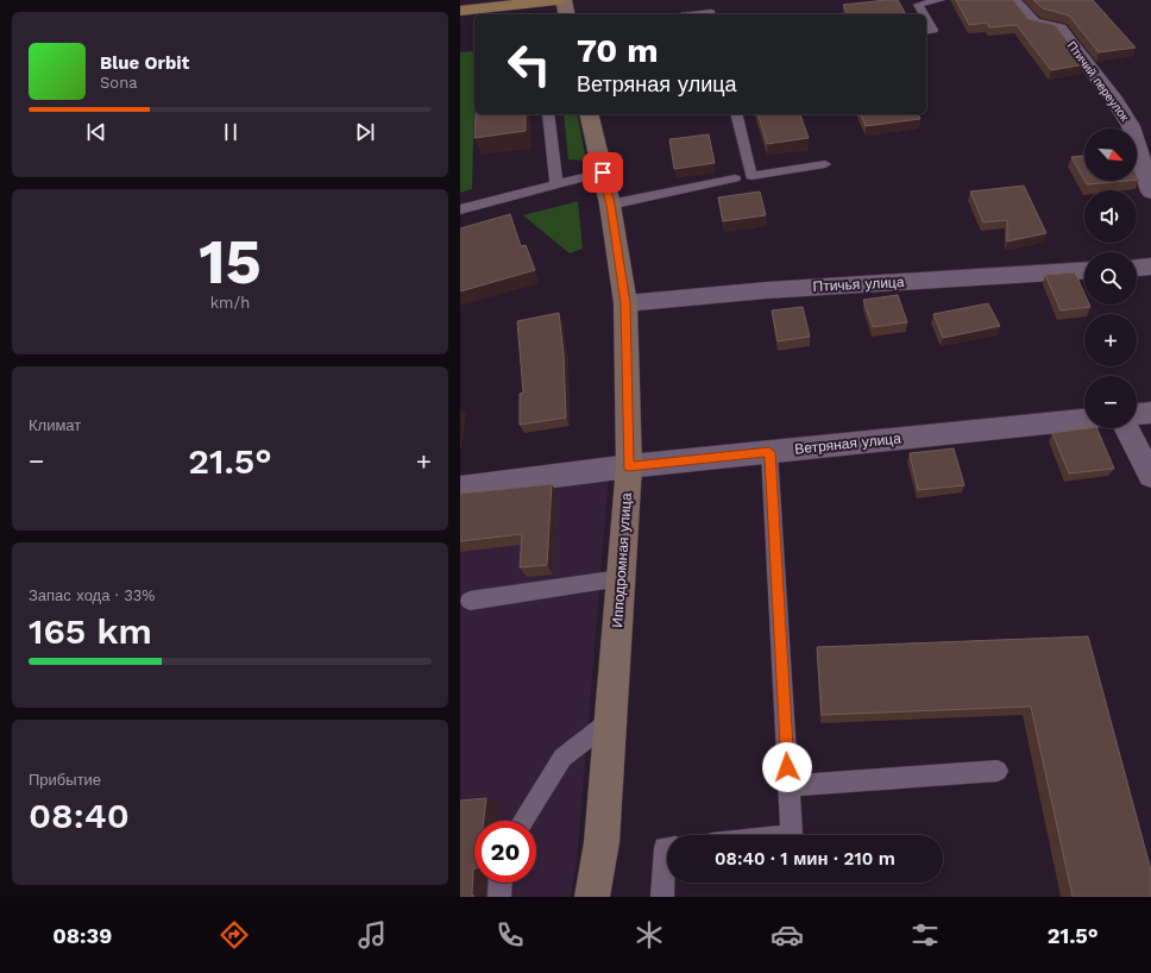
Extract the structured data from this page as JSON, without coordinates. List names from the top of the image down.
{
  "streets": {
    "main road": ["Ипподромная улица"],
    "street": ["Птичий переулок", "Птичья улица", "Ветряная улица"]
  },
  "crossings": [
    ["Птичья улица", "Ипподромная улица"],
    ["Ветряная улица", "Ипподромная улица"]
  ],
  "north": "bottom right",
  "page": {
    "turn": ["70 m", "Ветряная улица"],
    "song": ["Blue Orbit", "Sona"],
    "map_buttons": ["+", "−"],
    "tile": [
      ["15", "km/h"],
      "Климат",
      ["Запас хода · 33%", "165 km"],
      ["Прибытие", "08:40"]
    ],
    "heat": ["−", "21.5°", "+"],
    "limit": "20",
    "trip": "08:40 · 1 мин · 210 m",
    "tabs": ["08:39", "21.5°"]
  }
}
